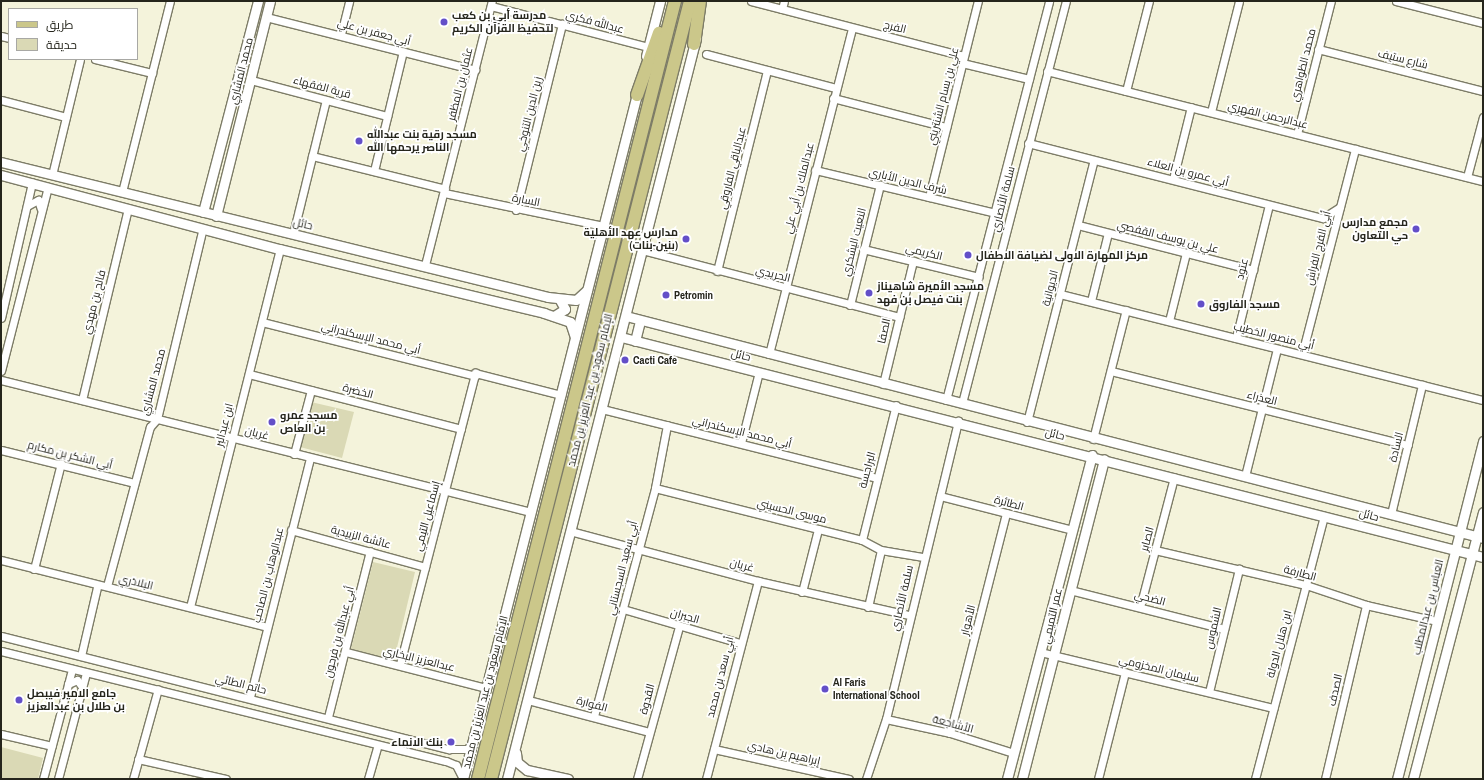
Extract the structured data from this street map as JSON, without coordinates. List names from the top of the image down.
{
  "streets": {
    "main road": ["الإمام سعود بن عبد العزيز بن محمد"],
    "street": [
      "عبدالله فكري",
      "الفرج",
      "أبي جعفر بن علي",
      "شارع ستيف",
      "محمد الظواهري",
      "محمد المشاري",
      "عثمان بن المظفر",
      "قرية الفقهاء",
      "علي بن بسام الشنتريني",
      "زين الدين التنوخي",
      "عبدالرحمن الفهري",
      "عبدالباقي الفاروقي",
      "أبي عمرو بن العلاء",
      "شرف الدين الأباري",
      "عبدالملك بن أبي علي",
      "سلمة الأنصاري",
      "السارة",
      "حائل",
      "علي بن يوسف القفصي",
      "النعيت اليشكري",
      "أبي الفرج الفراش",
      "الكريمي",
      "عتود",
      "الحريدي",
      "الديوانية",
      "فالح بن مهدي",
      "الصفا",
      "أبي منصور الخطيب",
      "أبي محمد الإسكندراني",
      "الخضرة",
      "العذراء",
      "ابن عبدالبر",
      "غريان",
      "السادة",
      "أبي الشكر بن مكارم",
      "البراجسة",
      "الطائرة",
      "موسى الحسيني",
      "إسماعيل التيمي",
      "عائشة الزبيدية",
      "الصابر",
      "أبي سعيد السجستاني",
      "الطارفة",
      "عبدالوهاب بن الصاحب",
      "البلاذري",
      "الضحي",
      "العباس بن عبدالمطلب",
      "الجبران",
      "عمر التميمي",
      "الأهوار",
      "الشموس",
      "أبي عبدالله بن فرحون",
      "ابن هلال الدولة",
      "عبدالعزيز البخاري",
      "سليمان المخزومي",
      "أبي سعد بن محمد",
      "حاتم الطائي",
      "الصدف",
      "القدوة",
      "الفوارة",
      "الأشاجعة",
      "إبراهيم بن هادي"
    ]
  },
  "crossings": [
    ["عبدالله فكري", "عثمان بن المظفر"],
    ["عبدالله فكري", "زين الدين التنوخي"],
    ["عبدالله فكري", "الإمام سعود بن عبد العزيز بن محمد"],
    ["الفرج", "علي بن بسام الشنتريني"],
    ["الفرج", "عبدالملك بن أبي علي"],
    ["الفرج", "سلمة الأنصاري"],
    ["أبي جعفر بن علي", "محمد المشاري"],
    ["أبي جعفر بن علي", "عثمان بن المظفر"],
    ["شارع ستيف", "محمد الظواهري"],
    ["محمد الظواهري", "عبدالرحمن الفهري"],
    ["محمد المشاري", "قرية الفقهاء"],
    ["محمد المشاري", "حائل"],
    ["محمد المشاري", "غريان"],
    ["محمد المشاري", "أبي الشكر بن مكارم"],
    ["محمد المشاري", "البلاذري"],
    ["عثمان بن المظفر", "السارة"],
    ["عثمان بن المظفر", "حائل"],
    ["علي بن بسام الشنتريني", "شرف الدين الأباري"],
    ["زين الدين التنوخي", "السارة"],
    ["عبدالرحمن الفهري", "سلمة الأنصاري"],
    ["عبدالرحمن الفهري", "أبي الفرج الفراش"],
    ["عبدالباقي الفاروقي", "الحريدي"],
    ["أبي عمرو بن العلاء", "سلمة الأنصاري"],
    ["أبي عمرو بن العلاء", "أبي الفرج الفراش"],
    ["أبي عمرو بن العلاء", "عتود"],
    ["أبي عمرو بن العلاء", "الديوانية"],
    ["شرف الدين الأباري", "عبدالملك بن أبي علي"],
    ["شرف الدين الأباري", "سلمة الأنصاري"],
    ["شرف الدين الأباري", "النعيت اليشكري"],
    ["عبدالملك بن أبي علي", "حائل"],
    ["عبدالملك بن أبي علي", "الحريدي"],
    ["سلمة الأنصاري", "حائل"],
    ["سلمة الأنصاري", "الكريمي"],
    ["سلمة الأنصاري", "غريان"],
    ["سلمة الأنصاري", "الطائرة"],
    ["سلمة الأنصاري", "موسى الحسيني"],
    ["سلمة الأنصاري", "الأشاجعة"],
    ["السارة", "الإمام سعود بن عبد العزيز بن محمد"],
    ["حائل", "الديوانية"],
    ["حائل", "الصفا"],
    ["حائل", "الإمام سعود بن عبد العزيز بن محمد"],
    ["حائل", "السادة"],
    ["حائل", "البراجسة"],
    ["حائل", "الصابر"],
    ["حائل", "العباس بن عبدالمطلب"],
    ["حائل", "عمر التميمي"],
    ["حائل", "ابن هلال الدولة"],
    ["علي بن يوسف القفصي", "عتود"],
    ["علي بن يوسف القفصي", "الديوانية"],
    ["النعيت اليشكري", "الكريمي"],
    ["النعيت اليشكري", "الحريدي"],
    ["أبي الفرج الفراش", "أبي منصور الخطيب"],
    ["الكريمي", "الصفا"],
    ["عتود", "أبي منصور الخطيب"],
    ["الحريدي", "الصفا"],
    ["الحريدي", "الإمام سعود بن عبد العزيز بن محمد"],
    ["الديوانية", "أبي منصور الخطيب"],
    ["فالح بن مهدي", "غريان"],
    ["أبي منصور الخطيب", "السادة"],
    ["أبي محمد الإسكندراني", "الإمام سعود بن عبد العزيز بن محمد"],
    ["أبي محمد الإسكندراني", "ابن عبدالبر"],
    ["أبي محمد الإسكندراني", "البراجسة"],
    ["أبي محمد الإسكندراني", "إسماعيل التيمي"],
    ["أبي محمد الإسكندراني", "أبي سعيد السجستاني"],
    ["الإمام سعود بن عبد العزيز بن محمد", "غريان"],
    ["الإمام سعود بن عبد العزيز بن محمد", "عبدالعزيز البخاري"],
    ["الإمام سعود بن عبد العزيز بن محمد", "حاتم الطائي"],
    ["الإمام سعود بن عبد العزيز بن محمد", "الفوارة"],
    ["الخضرة", "ابن عبدالبر"],
    ["الخضرة", "إسماعيل التيمي"],
    ["العذراء", "السادة"],
    ["ابن عبدالبر", "غريان"],
    ["ابن عبدالبر", "البلاذري"],
    ["غريان", "إسماعيل التيمي"],
    ["غريان", "أبي سعيد السجستاني"],
    ["غريان", "عبدالوهاب بن الصاحب"],
    ["غريان", "أبي سعد بن محمد"],
    ["البراجسة", "موسى الحسيني"],
    ["الطائرة", "الأهوار"],
    ["موسى الحسيني", "أبي سعيد السجستاني"],
    ["إسماعيل التيمي", "عائشة الزبيدية"],
    ["إسماعيل التيمي", "عبدالعزيز البخاري"],
    ["عائشة الزبيدية", "عبدالوهاب بن الصاحب"],
    ["عائشة الزبيدية", "أبي عبدالله بن فرحون"],
    ["الصابر", "الطارفة"],
    ["الصابر", "الضحي"],
    ["أبي سعيد السجستاني", "الجبران"],
    ["أبي سعيد السجستاني", "الفوارة"],
    ["الطارفة", "العباس بن عبدالمطلب"],
    ["الطارفة", "الشموس"],
    ["الطارفة", "ابن هلال الدولة"],
    ["الطارفة", "الصدف"],
    ["عبدالوهاب بن الصاحب", "البلاذري"],
    ["عبدالوهاب بن الصاحب", "حاتم الطائي"],
    ["الضحي", "عمر التميمي"],
    ["الضحي", "الشموس"],
    ["الجبران", "أبي سعد بن محمد"],
    ["الجبران", "القدوة"],
    ["عمر التميمي", "سليمان المخزومي"],
    ["الأهوار", "الأشاجعة"],
    ["الشموس", "سليمان المخزومي"],
    ["أبي عبدالله بن فرحون", "عبدالعزيز البخاري"],
    ["أبي عبدالله بن فرحون", "حاتم الطائي"],
    ["ابن هلال الدولة", "سليمان المخزومي"],
    ["أبي سعد بن محمد", "إبراهيم بن هادي"],
    ["القدوة", "الفوارة"]
  ],
  "places": [
    "مدرسة أبي بن كعب لتحفيظ القرآن الكريم",
    "مسجد رقية بنت عبدالله الناصر يرحمها الله",
    "مجمع مدارس حي التعاون",
    "مدارس عهد الأهلية (بنين-بنات)",
    "مركز المهارة الاولى لضيافة الاطفال",
    "مسجد الأميرة شاهيناز بنت فيصل بن فهد",
    "Petromin",
    "مسجد الفاروق",
    "Cacti Cafe",
    "مسجد عمرو بن العاص",
    "Al Faris International School",
    "جامع الامير فيبصل بن طلال بن عبدالعزيز",
    "بنك الانماء"
  ],
  "legend": ["طريق", "حديقة"]
}
